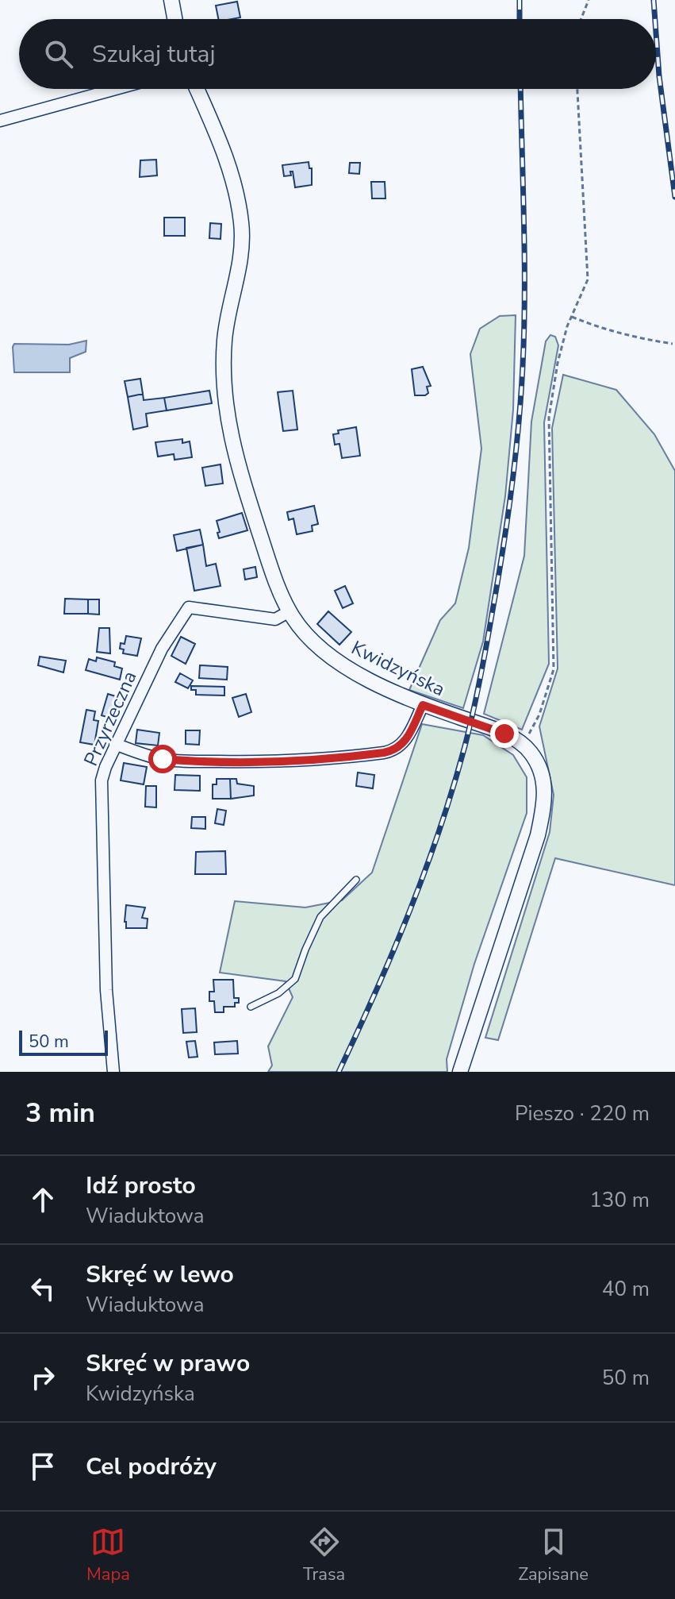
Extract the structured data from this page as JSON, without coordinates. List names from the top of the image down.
{
  "streets": {
    "street": ["Kwidzyńska", "Przyrzeczna"]
  },
  "crossings": [
    ["Kwidzyńska", "Przyrzeczna"]
  ],
  "scale_bar": "50 m",
  "page": {
    "search": "Szukaj tutaj",
    "scale": "50 m",
    "heading": ["3 min", "Pieszo · 220 m"],
    "list": [
      ["Idź prosto", "Wiaduktowa", "130 m"],
      ["Skręć w lewo", "Wiaduktowa", "40 m"],
      ["Skręć w prawo", "Kwidzyńska", "50 m"],
      "Cel podróży"
    ],
    "nav": ["Mapa", "Trasa", "Zapisane"]
  }
}
